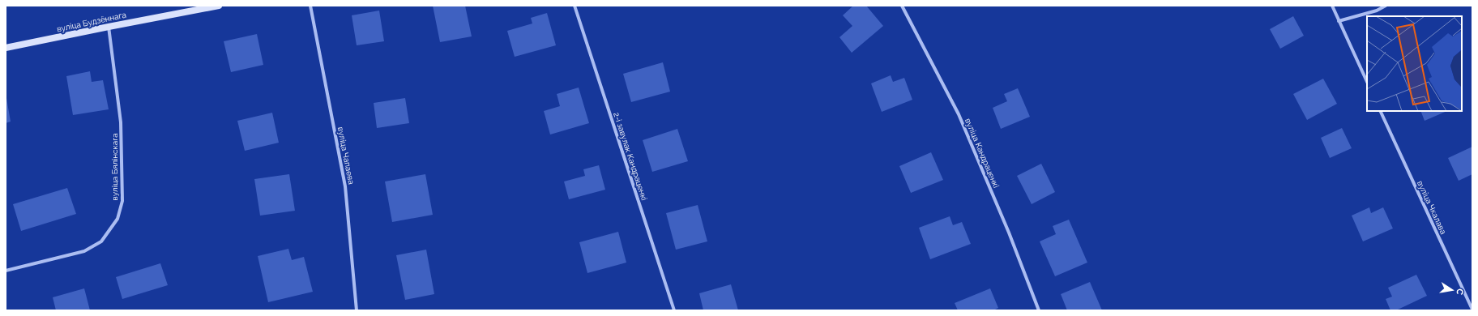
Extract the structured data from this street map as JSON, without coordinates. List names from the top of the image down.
{
  "streets": {
    "street": [
      "вуліца Будзённага",
      "вуліца Кандраценкі",
      "вуліца Чапаева",
      "2-і завулак Кандраценкі",
      "вуліца Бялінскага",
      "вуліца Чкалава"
    ]
  },
  "crossings": [
    ["вуліца Будзённага", "вуліца Бялінскага"]
  ],
  "north": "right"
}
